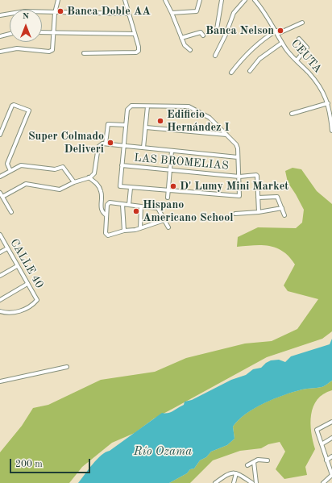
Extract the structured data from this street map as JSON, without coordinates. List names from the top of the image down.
{
  "streets": {
    "street": ["CEUTA", "LAS BROMELIAS", "CALLE 40"]
  },
  "water": ["Río Ozama"],
  "places": [
    "Banca Doble AA",
    "Banca Nelson",
    "Edificio Hernández I",
    "Super Colmado Deliveri",
    "D' Lumy Mini Market",
    "Hispano Americano School"
  ],
  "scale_bar": "200 m",
  "north": "top"
}
